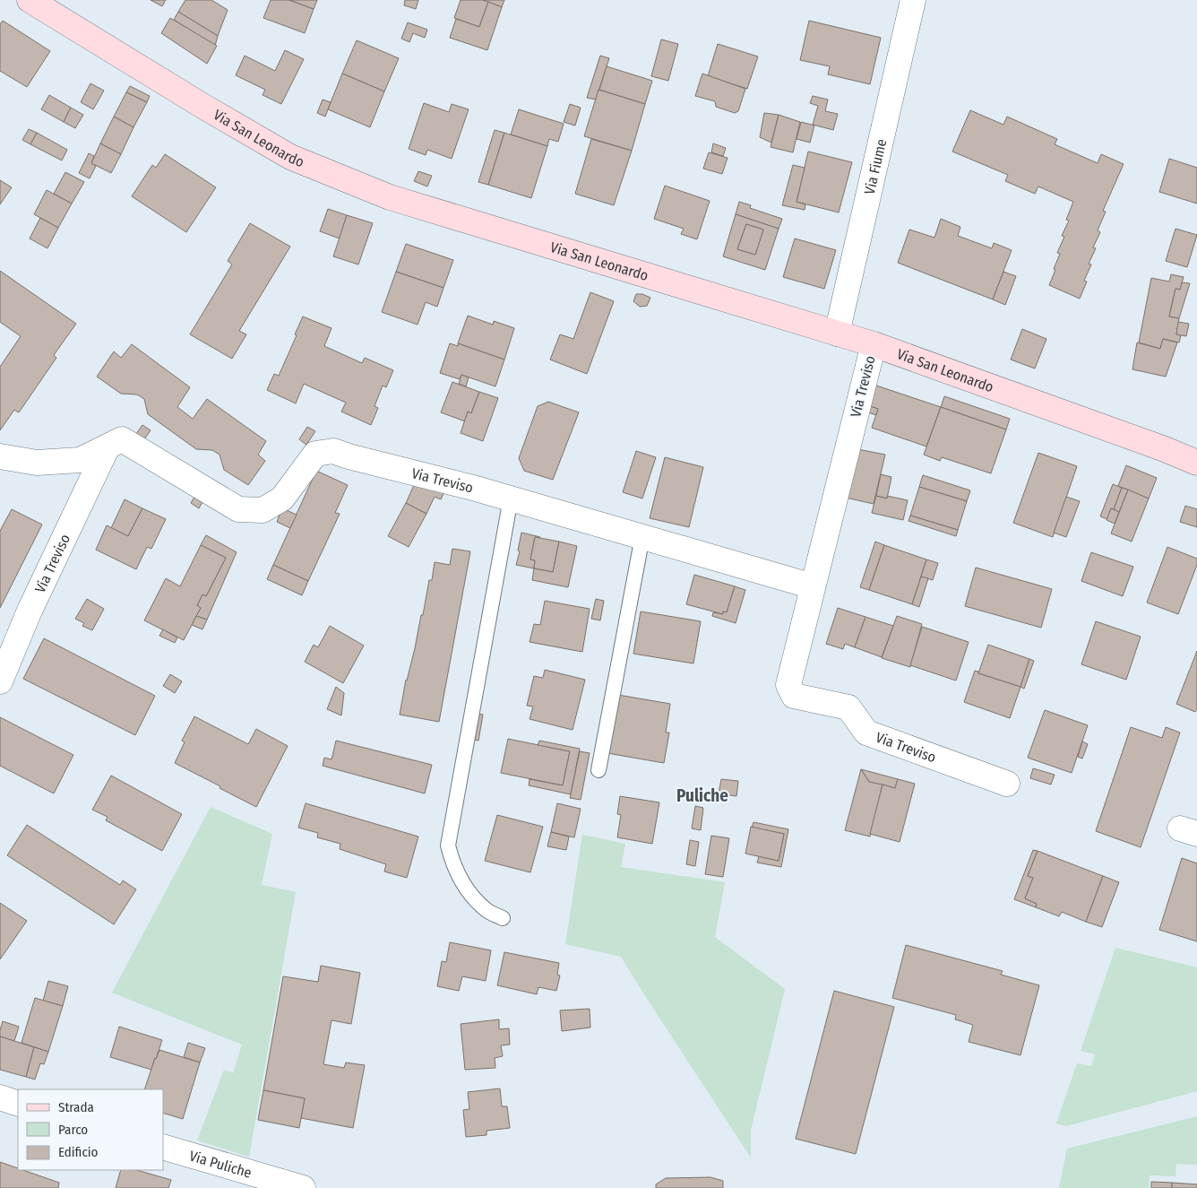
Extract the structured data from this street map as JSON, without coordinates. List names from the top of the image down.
{
  "streets": {
    "main road": ["Via San Leonardo"],
    "street": ["Via Fiume", "Via Treviso", "Via Puliche"]
  },
  "crossings": [
    ["Via San Leonardo", "Via Fiume"],
    ["Via San Leonardo", "Via Treviso"]
  ],
  "districts": ["Puliche"],
  "legend": ["Strada", "Parco", "Edificio"]
}
